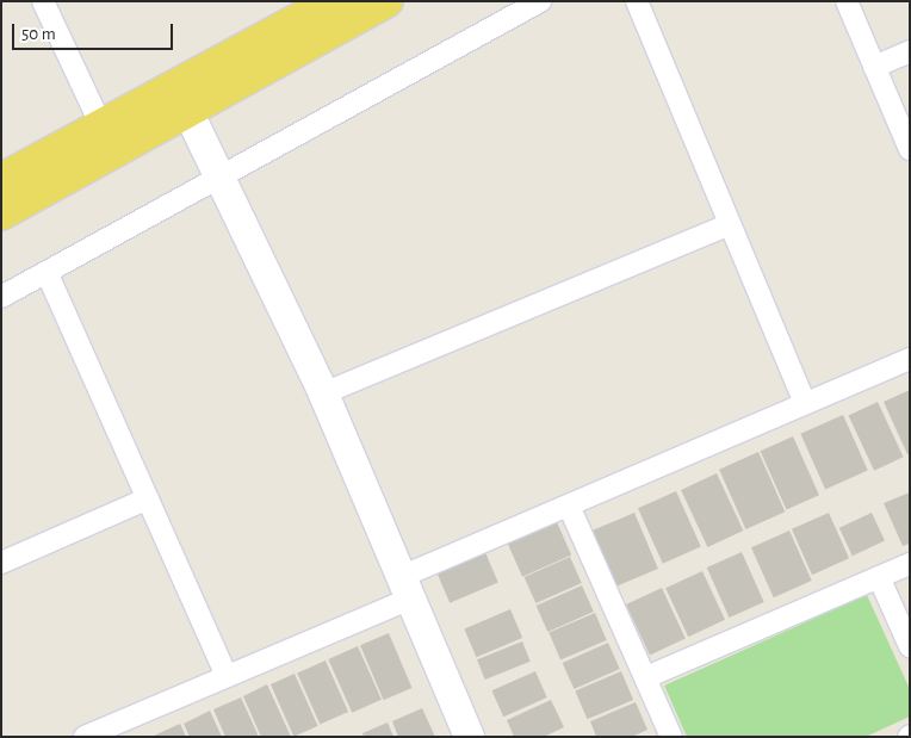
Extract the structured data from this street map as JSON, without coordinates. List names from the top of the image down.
{
  "scale_bar": "50 m"
}
